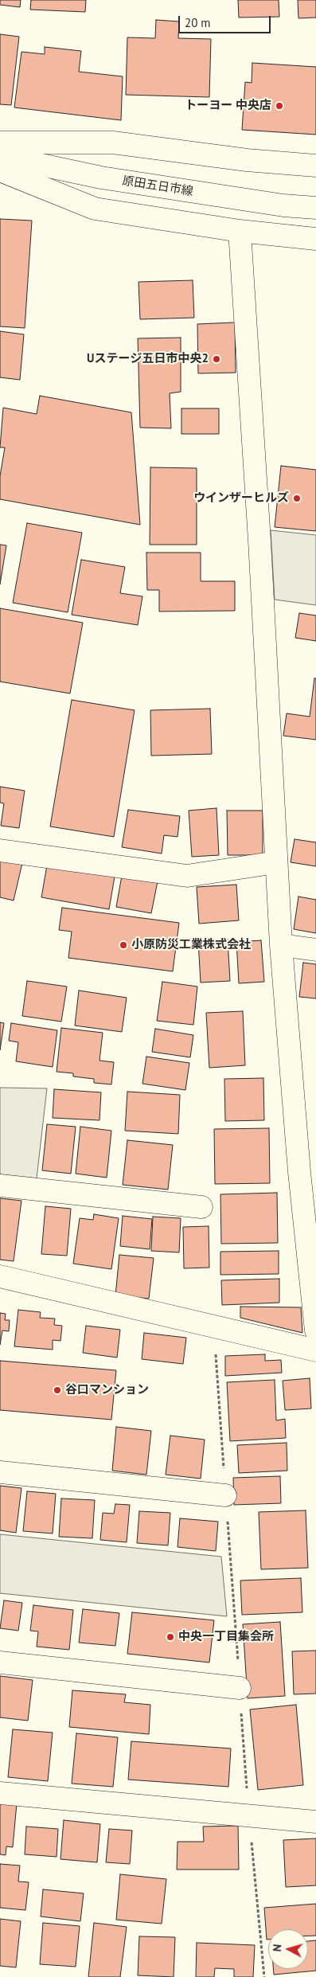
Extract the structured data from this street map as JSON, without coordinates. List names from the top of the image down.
{
  "streets": {
    "street": ["原田五日市線"]
  },
  "places": [
    "トーヨー 中央店",
    "Uステージ五日市中央2",
    "ウインザーヒルズ",
    "小原防災工業株式会社",
    "谷口マンション",
    "中央一丁目集会所"
  ],
  "scale_bar": "20 m",
  "north": "left"
}
